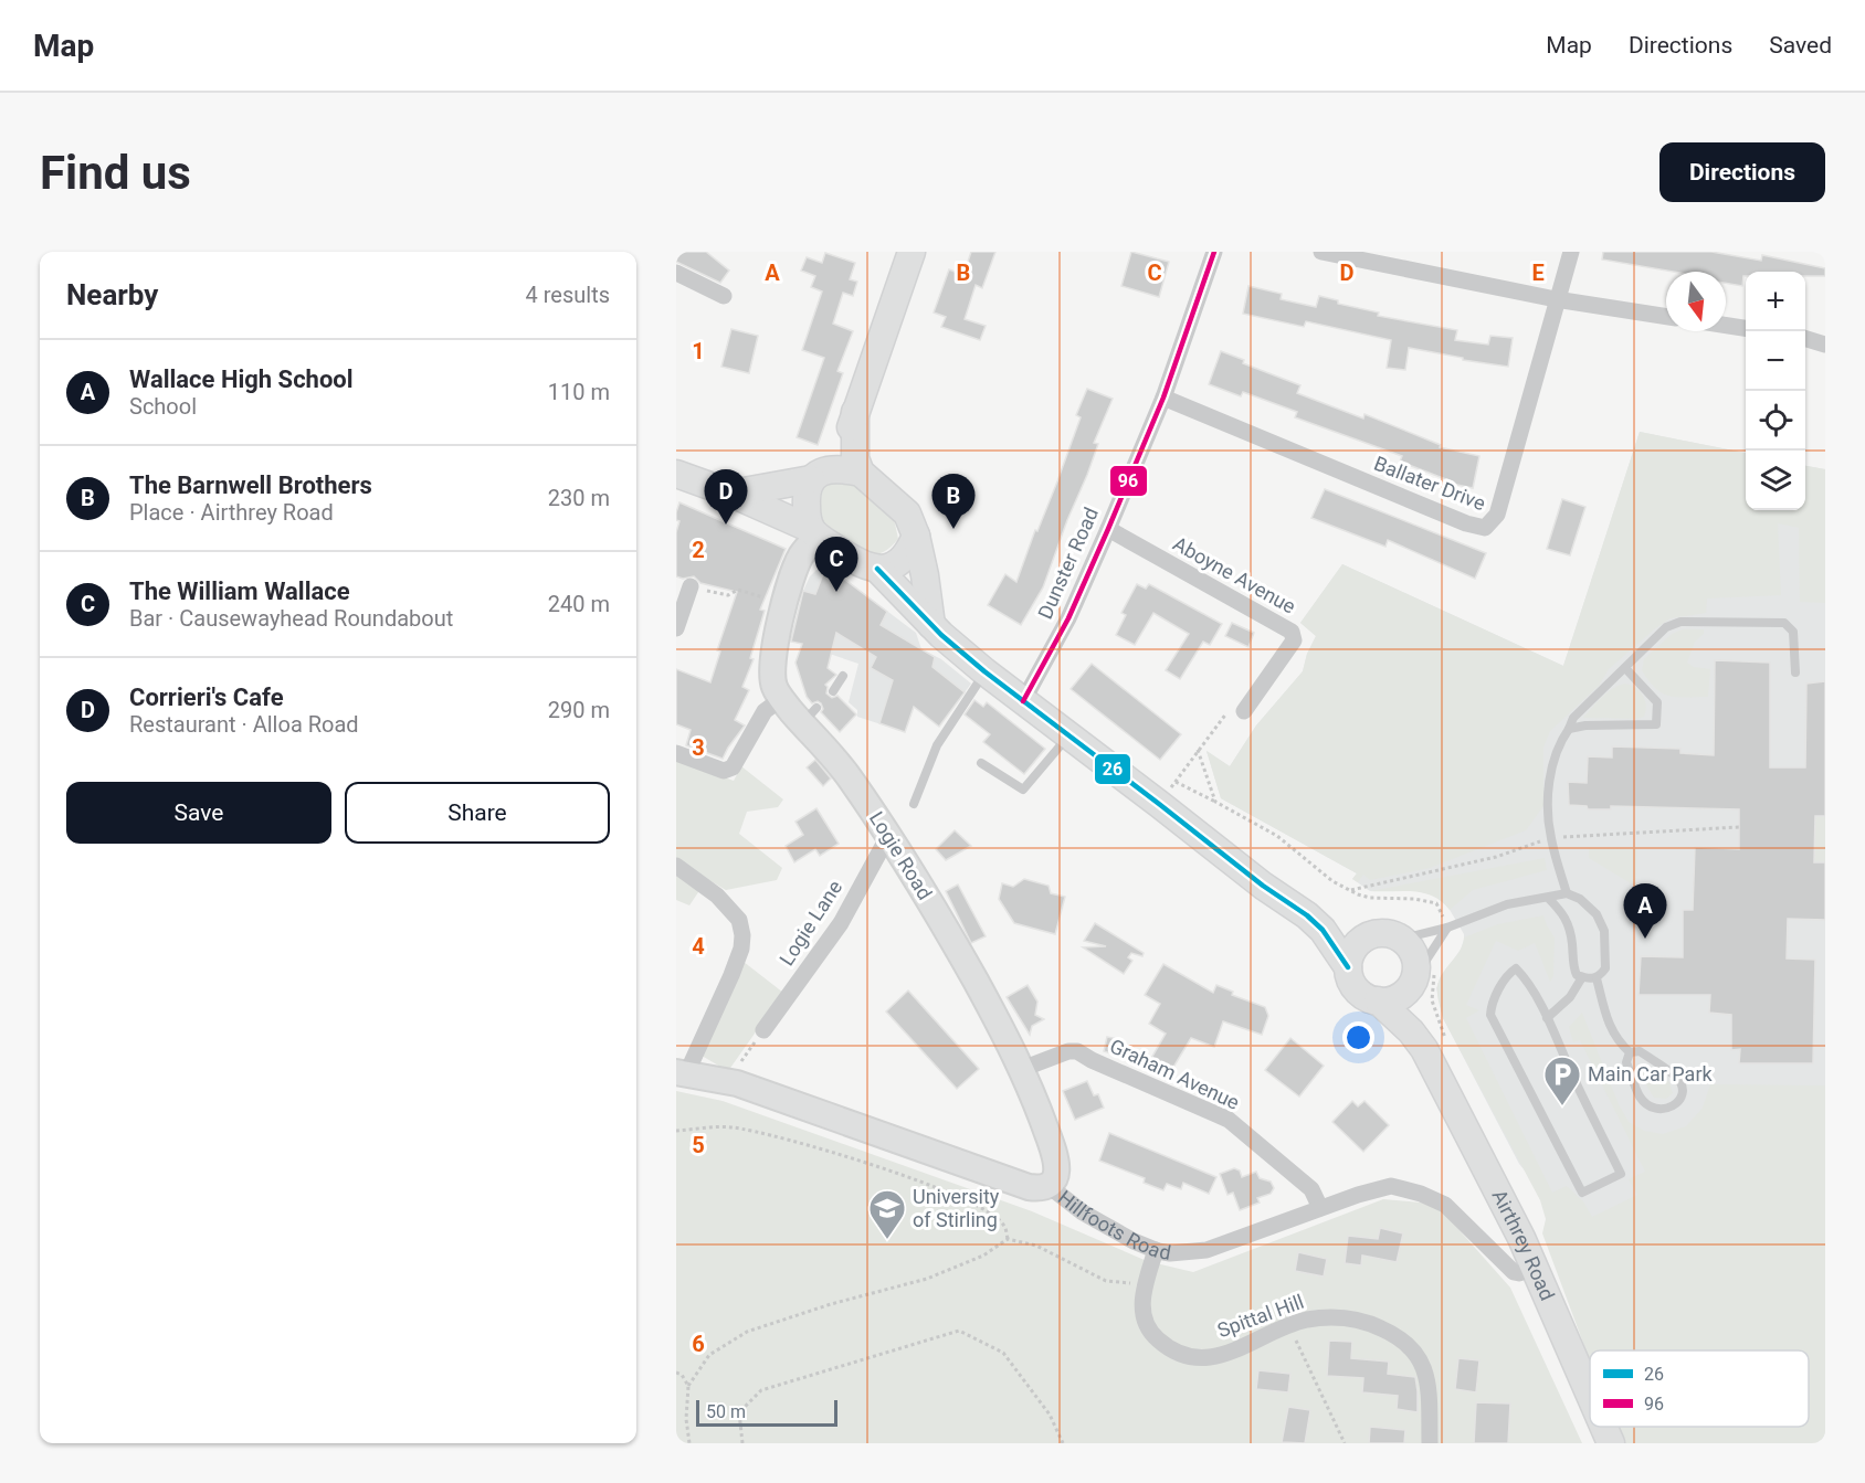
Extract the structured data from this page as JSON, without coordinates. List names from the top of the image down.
{
  "streets": {
    "main road": ["Logie Road", "Hillfoots Road", "Airthrey Road"],
    "street": [
      "Ballater Drive",
      "Dunster Road",
      "Aboyne Avenue",
      "Logie Lane",
      "Graham Avenue",
      "Spittal Hill"
    ]
  },
  "crossings": [
    ["Ballater Drive", "Dunster Road"],
    ["Dunster Road", "Aboyne Avenue"],
    ["Logie Road", "Logie Lane"],
    ["Logie Road", "Graham Avenue"],
    ["Logie Road", "Hillfoots Road"],
    ["Graham Avenue", "Hillfoots Road"],
    ["Hillfoots Road", "Airthrey Road"],
    ["Hillfoots Road", "Spittal Hill"]
  ],
  "places": {
    "parking": ["Main Car Park"],
    "school or university": ["University of Stirling"]
  },
  "lines": ["transit line 96", "transit line 26"],
  "legend": ["26", "96"],
  "scale_bar": "50 m",
  "north": "bottom",
  "page": {
    "header": "Map",
    "nav": ["Map", "Directions", "Saved"],
    "buttons": [
      "Directions",
      ["Save", "Share"]
    ],
    "title": "Find us",
    "heading": ["Nearby", "4 results"],
    "map_buttons": ["+", "−"],
    "list": [
      {
        "mark": "A",
        "name": "Wallace High School",
        "note": "School",
        "value": "110 m"
      },
      {
        "mark": "B",
        "name": "The Barnwell Brothers",
        "note": "Place · Airthrey Road",
        "value": "230 m"
      },
      {
        "mark": "C",
        "name": "The William Wallace",
        "note": "Bar · Causewayhead Roundabout",
        "value": "240 m"
      },
      {
        "mark": "D",
        "name": "Corrieri's Cafe",
        "note": "Restaurant · Alloa Road",
        "value": "290 m"
      }
    ],
    "pins": [
      "D",
      "B",
      "C",
      "A"
    ],
    "scale": "50 m"
  },
  "grid": {
    "columns": [
      "A",
      "B",
      "C",
      "D",
      "E"
    ],
    "rows": [
      "1",
      "2",
      "3",
      "4",
      "5",
      "6"
    ]
  }
}
